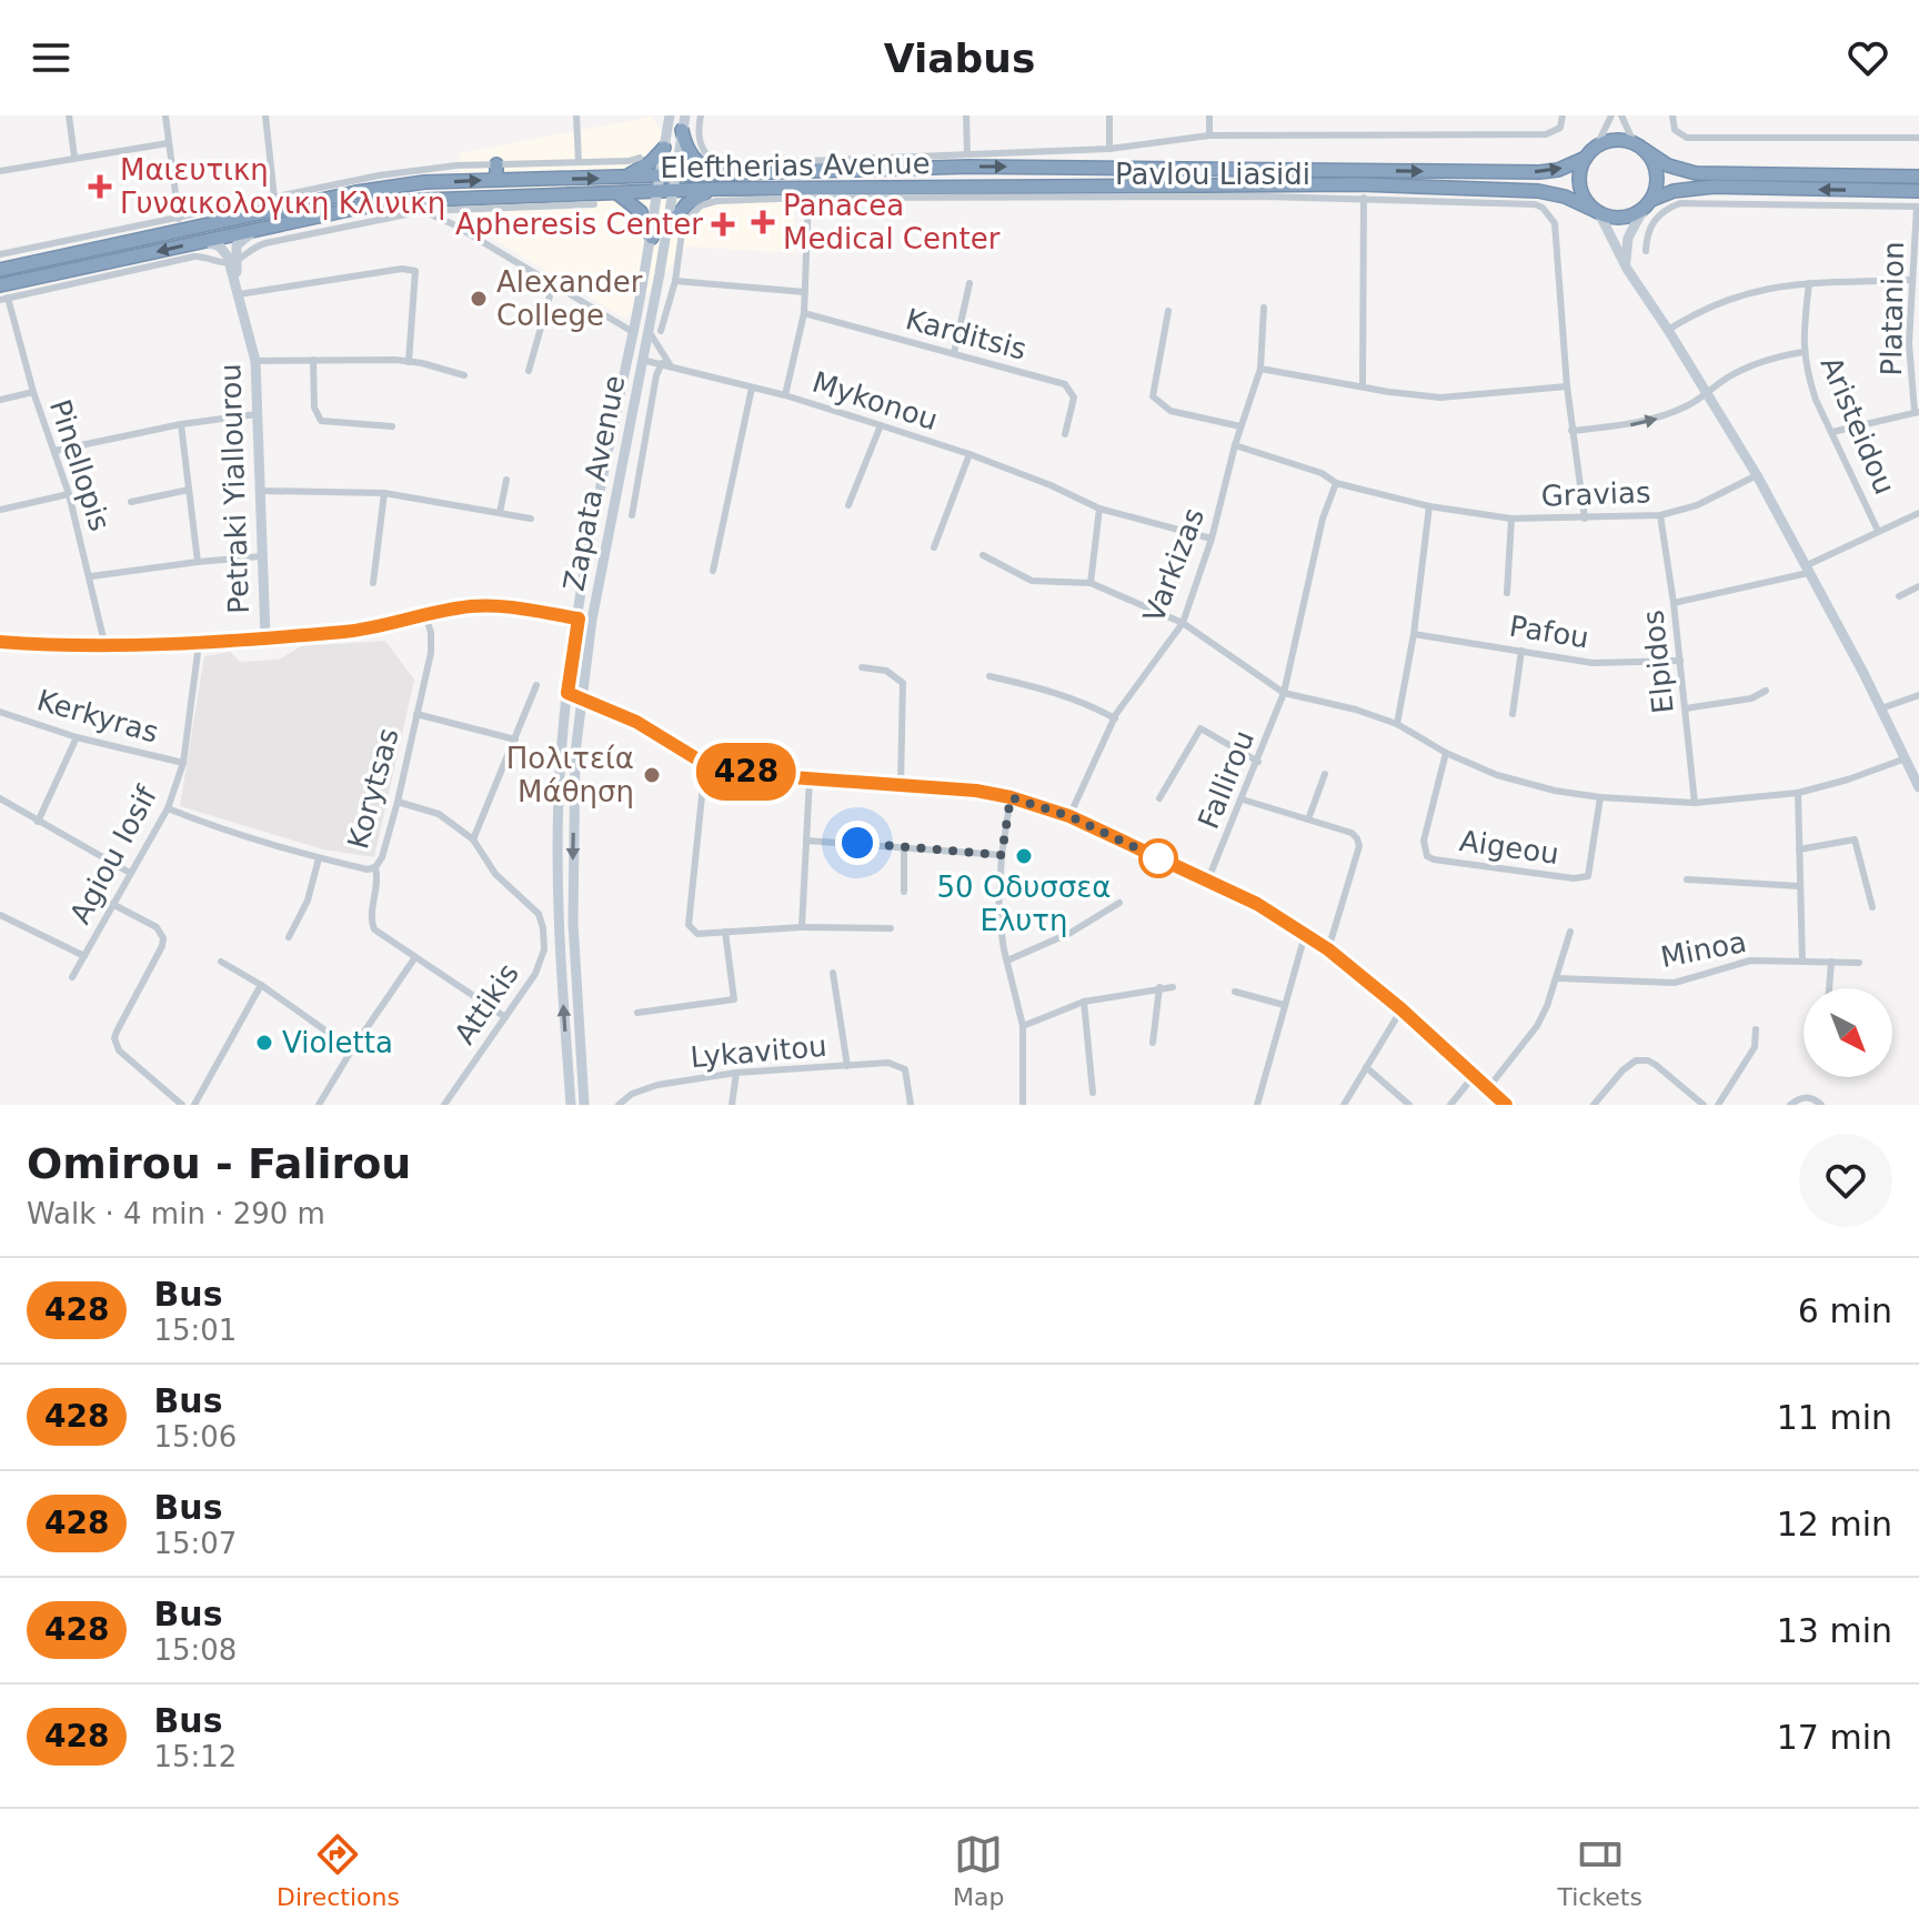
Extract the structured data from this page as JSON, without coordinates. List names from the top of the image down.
{
  "streets": {
    "highway": ["Eleftherias Avenue"],
    "main road": ["Zapata Avenue", "Petraki Yiallourou"],
    "street": [
      "Pavlou Liasidi",
      "Platanion",
      "Karditsis",
      "Mykonou",
      "Aristeidou",
      "Pinellopis",
      "Gravias",
      "Varkizas",
      "Pafou",
      "Elpidos",
      "Kerkyras",
      "Fallirou",
      "Korytsas",
      "Aigeou",
      "Agiou Iosif",
      "Minoa",
      "Attikis",
      "Lykavitou"
    ]
  },
  "crossings": [
    ["Eleftherias Avenue", "Zapata Avenue"],
    ["Pavlou Liasidi", "Gravias"],
    ["Mykonou", "Zapata Avenue"],
    ["Mykonou", "Varkizas"],
    ["Gravias", "Varkizas"],
    ["Gravias", "Elpidos"],
    ["Pafou", "Elpidos"],
    ["Kerkyras", "Agiou Iosif"],
    ["Korytsas", "Agiou Iosif"],
    ["Korytsas", "Attikis"]
  ],
  "places": {
    "health": ["Μαιευτικη Γυναικολογικη Κλινικη", "Panacea Medical Center", "Apheresis Center"],
    "other": [
      "Alexander College",
      "Πολιτεία Μάθηση",
      "50 Οδυσσεα Ελυτη",
      "Violetta"
    ]
  },
  "lines": ["bus line 428"],
  "north": "bottom right",
  "page": {
    "header": "Viabus",
    "on_map": "428",
    "heading": ["Omirou - Falirou", "Walk · 4 min · 290 m"],
    "list": [
      {
        "mark": "428",
        "name": "Bus",
        "note": "15:01",
        "value": "6 min"
      },
      {
        "mark": "428",
        "name": "Bus",
        "note": "15:06",
        "value": "11 min"
      },
      {
        "mark": "428",
        "name": "Bus",
        "note": "15:07",
        "value": "12 min"
      },
      {
        "mark": "428",
        "name": "Bus",
        "note": "15:08",
        "value": "13 min"
      },
      {
        "mark": "428",
        "name": "Bus",
        "note": "15:12",
        "value": "17 min"
      }
    ],
    "tabs": ["Directions", "Map", "Tickets"]
  }
}
